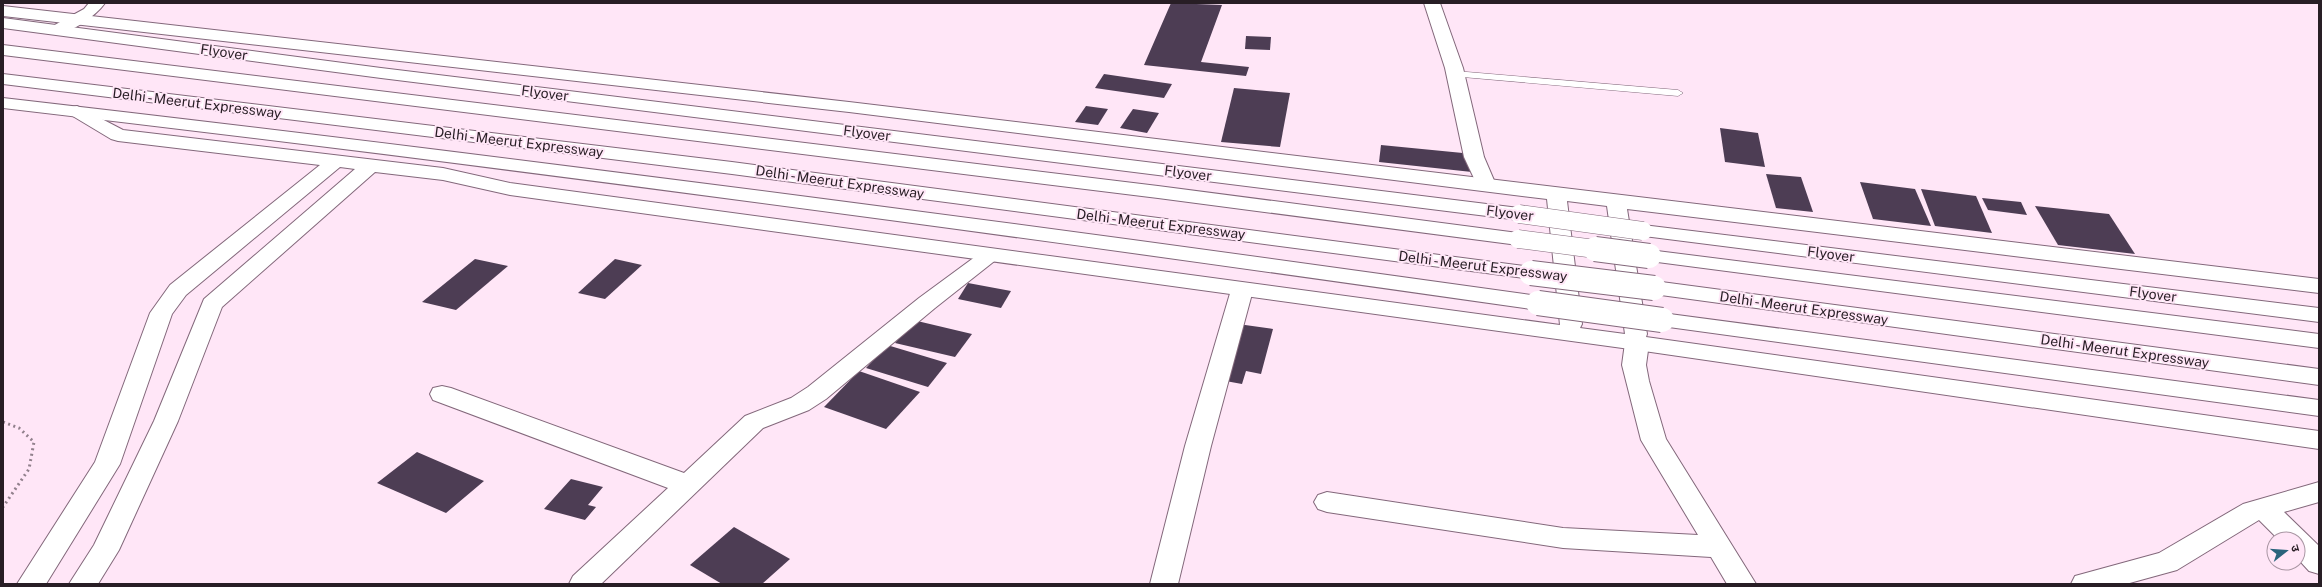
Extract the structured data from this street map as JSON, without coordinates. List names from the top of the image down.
{
  "streets": {
    "main road": ["Flyover", "Delhi - Meerut Expressway"]
  },
  "north": "right"
}
